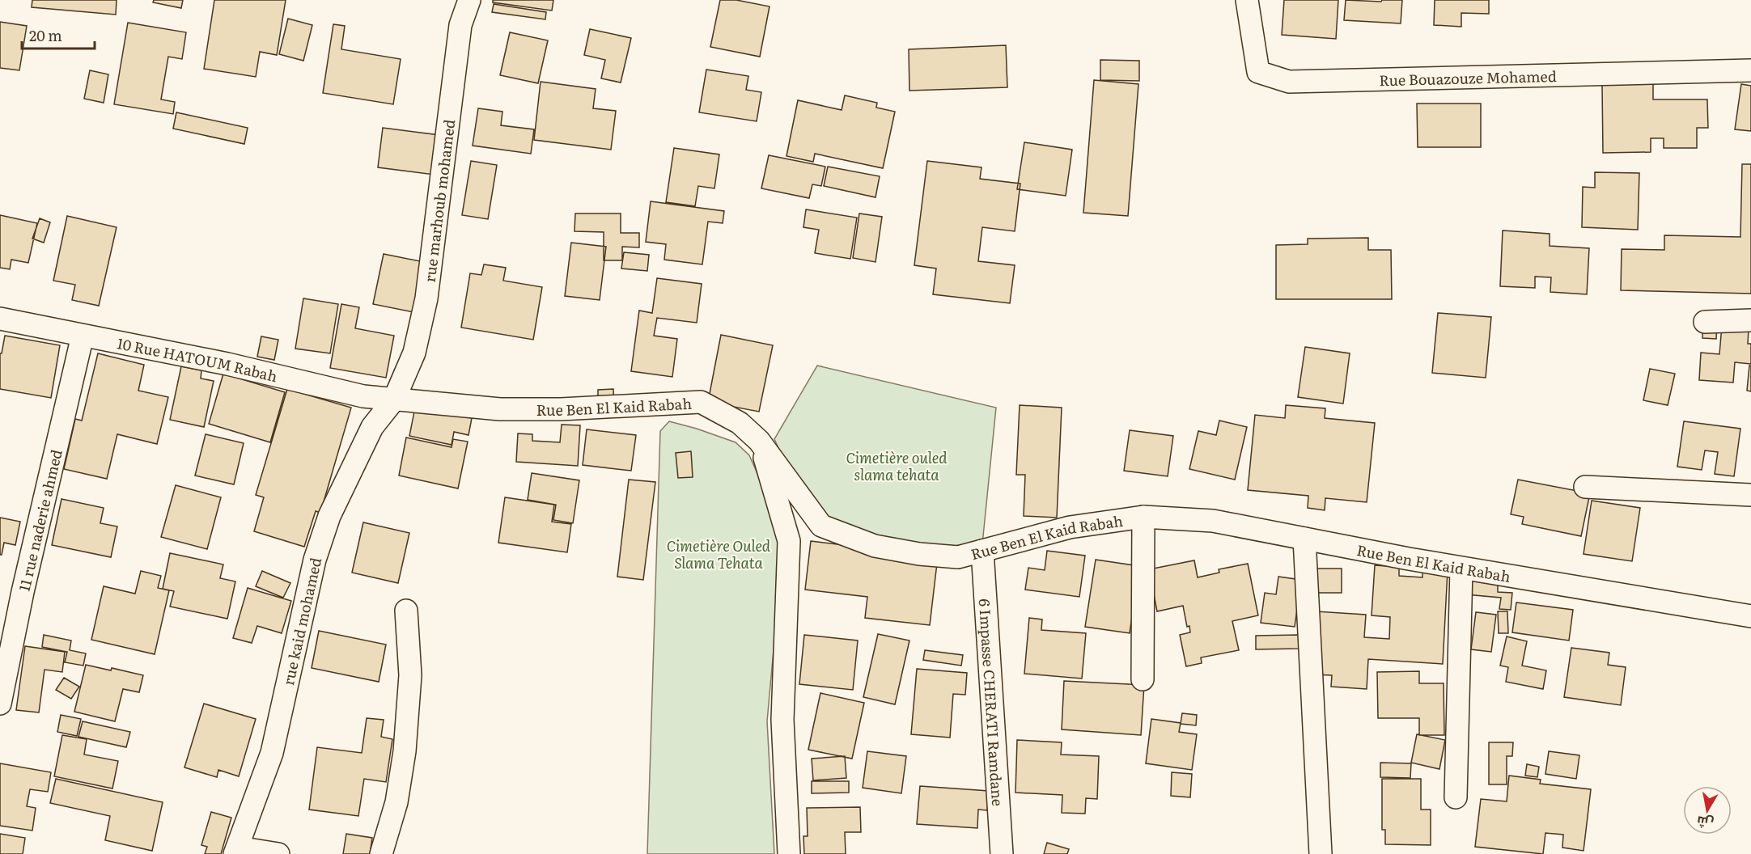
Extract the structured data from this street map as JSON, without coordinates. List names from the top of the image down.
{
  "streets": {
    "street": [
      "Rue Bouazouze Mohamed",
      "rue marhoub mohamed",
      "10 Rue HATOUM Rabah",
      "Rue Ben El Kaid Rabah",
      "11 rue naderie ahmed",
      "rue kaid mohamed",
      "6 Impasse CHERATI Ramdane"
    ]
  },
  "crossings": [
    ["rue marhoub mohamed", "10 Rue HATOUM Rabah"],
    ["rue marhoub mohamed", "Rue Ben El Kaid Rabah"],
    ["rue marhoub mohamed", "rue kaid mohamed"],
    ["10 Rue HATOUM Rabah", "Rue Ben El Kaid Rabah"],
    ["10 Rue HATOUM Rabah", "11 rue naderie ahmed"],
    ["10 Rue HATOUM Rabah", "rue kaid mohamed"],
    ["Rue Ben El Kaid Rabah", "rue kaid mohamed"],
    ["Rue Ben El Kaid Rabah", "6 Impasse CHERATI Ramdane"]
  ],
  "parks": ["Cimetière ouled slama tehata", "Cimetière Ouled Slama Tehata"],
  "scale_bar": "20 m",
  "north": "bottom"
}
